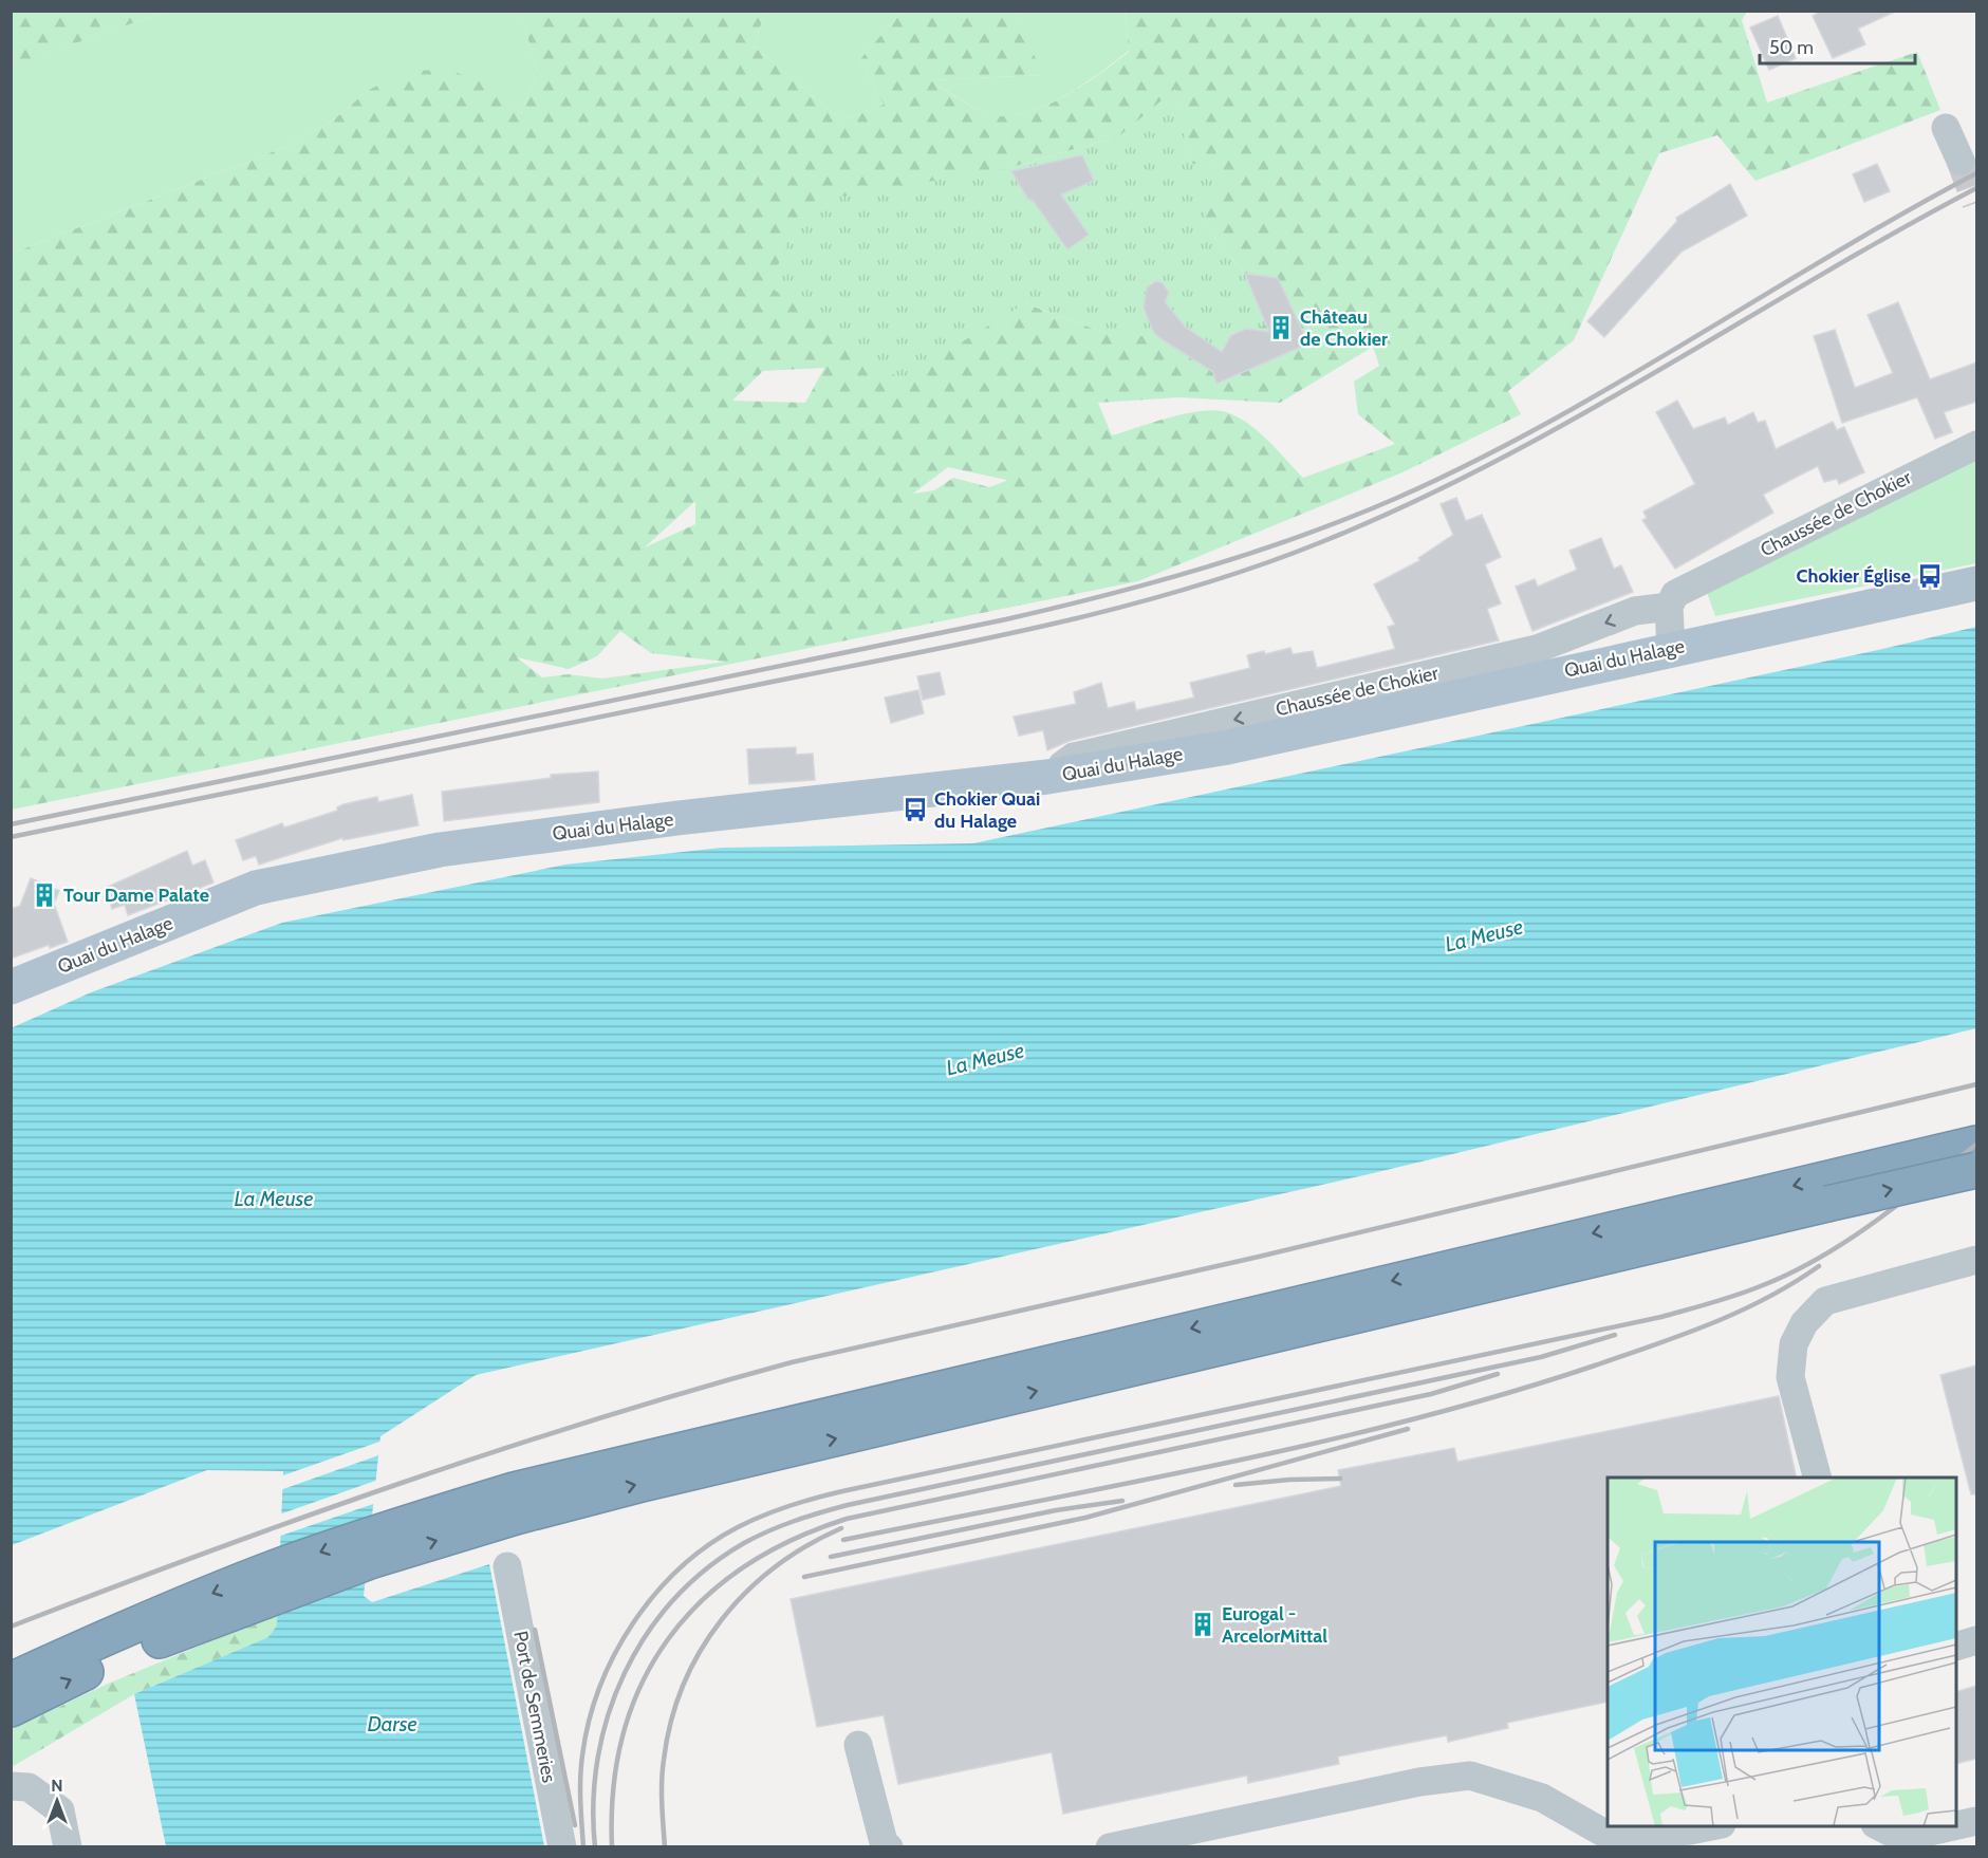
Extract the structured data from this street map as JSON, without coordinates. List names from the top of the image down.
{
  "streets": {
    "main road": ["Quai du Halage"],
    "street": ["Chaussée de Chokier", "Port de Semmeries"]
  },
  "crossings": [
    ["Chaussée de Chokier", "Quai du Halage"]
  ],
  "one_way": ["Chaussée de Chokier"],
  "water": ["La Meuse", "Darse"],
  "places": {
    "building": ["Château de Chokier", "Tour Dame Palate", "Eurogal - ArcelorMittal"],
    "bus stop": ["Chokier Église", "Chokier Quai du Halage"]
  },
  "scale_bar": "50 m",
  "north": "top"
}
